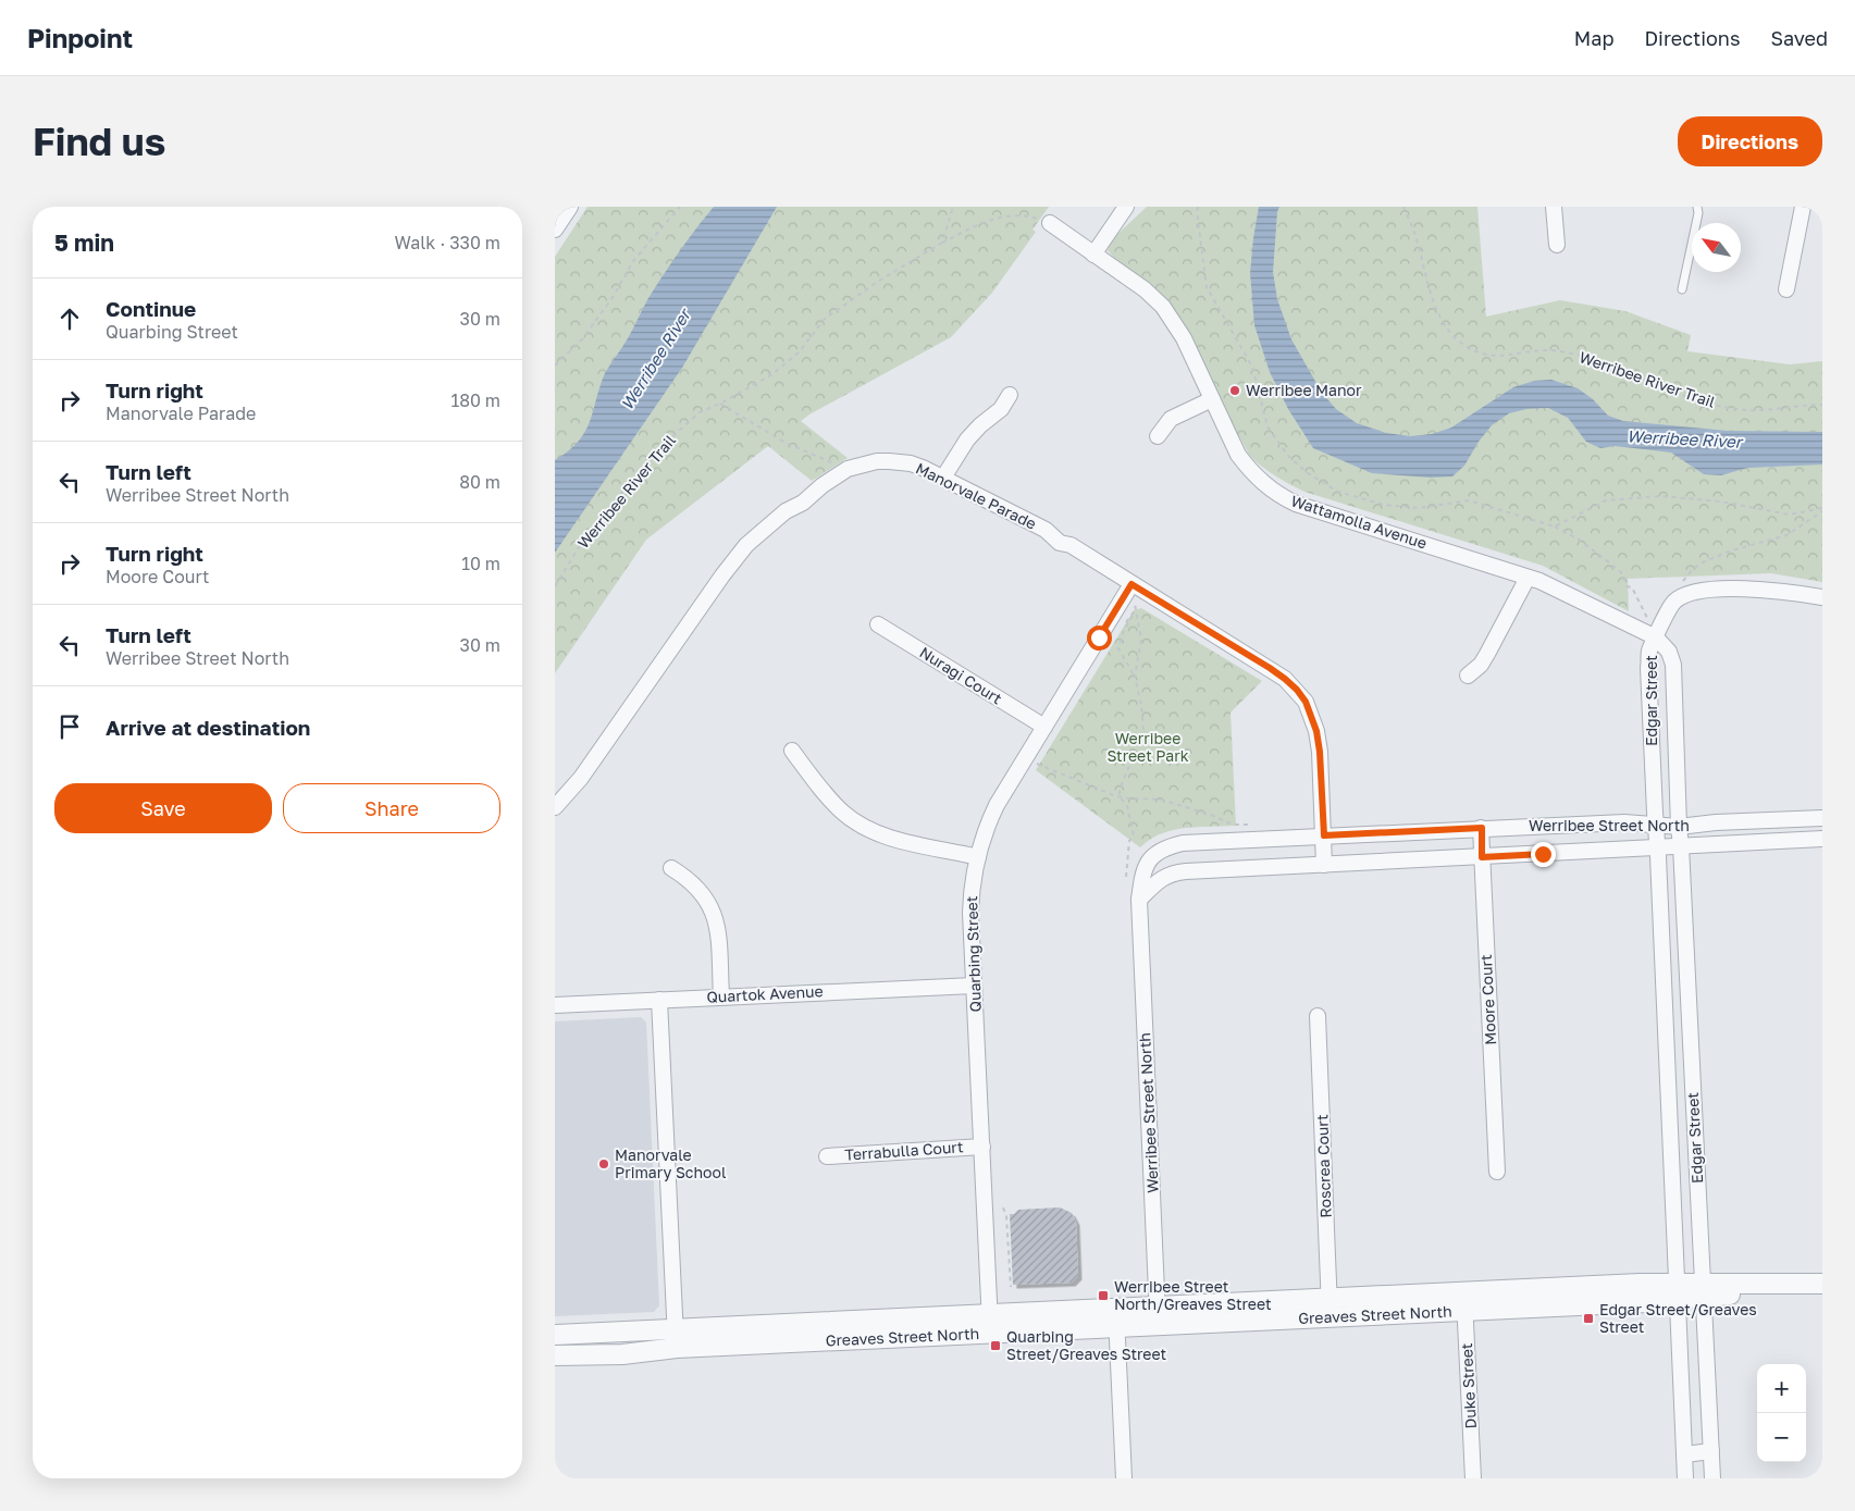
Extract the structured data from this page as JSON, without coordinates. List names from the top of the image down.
{
  "streets": {
    "street": [
      "Manorvale Parade",
      "Wattamolla Avenue",
      "Nuragi Court",
      "Edgar Street",
      "Werribee Street North",
      "Quarbing Street",
      "Quartok Avenue",
      "Moore Court",
      "Terrabulla Court",
      "Roscrea Court",
      "Greaves Street North",
      "Duke Street"
    ],
    "path": ["Werribee River Trail"]
  },
  "crossings": [
    ["Werribee River Trail", "Wattamolla Avenue"],
    ["Manorvale Parade", "Werribee Street North"],
    ["Manorvale Parade", "Quarbing Street"],
    ["Wattamolla Avenue", "Edgar Street"],
    ["Nuragi Court", "Quarbing Street"],
    ["Edgar Street", "Werribee Street North"],
    ["Edgar Street", "Greaves Street North"],
    ["Werribee Street North", "Moore Court"],
    ["Werribee Street North", "Greaves Street North"],
    ["Quarbing Street", "Quartok Avenue"],
    ["Quarbing Street", "Terrabulla Court"],
    ["Quarbing Street", "Greaves Street North"],
    ["Roscrea Court", "Greaves Street North"],
    ["Greaves Street North", "Duke Street"]
  ],
  "water": ["Werribee River"],
  "parks": ["Werribee Street Park"],
  "places": {
    "other": ["Werribee Manor", "Manorvale Primary School"],
    "transit": ["Werribee Street North/Greaves Street", "Edgar Street/Greaves Street", "Quarbing Street/Greaves Street"]
  },
  "north": "top left",
  "page": {
    "header": "Pinpoint",
    "nav": ["Map", "Directions", "Saved"],
    "buttons": [
      "Directions",
      ["Save", "Share"]
    ],
    "title": "Find us",
    "heading": ["5 min", "Walk · 330 m"],
    "list": [
      ["Continue", "Quarbing Street", "30 m"],
      ["Turn right", "Manorvale Parade", "180 m"],
      ["Turn left", "Werribee Street North", "80 m"],
      ["Turn right", "Moore Court", "10 m"],
      ["Turn left", "Werribee Street North", "30 m"],
      "Arrive at destination"
    ],
    "map_buttons": ["+", "−"]
  }
}
